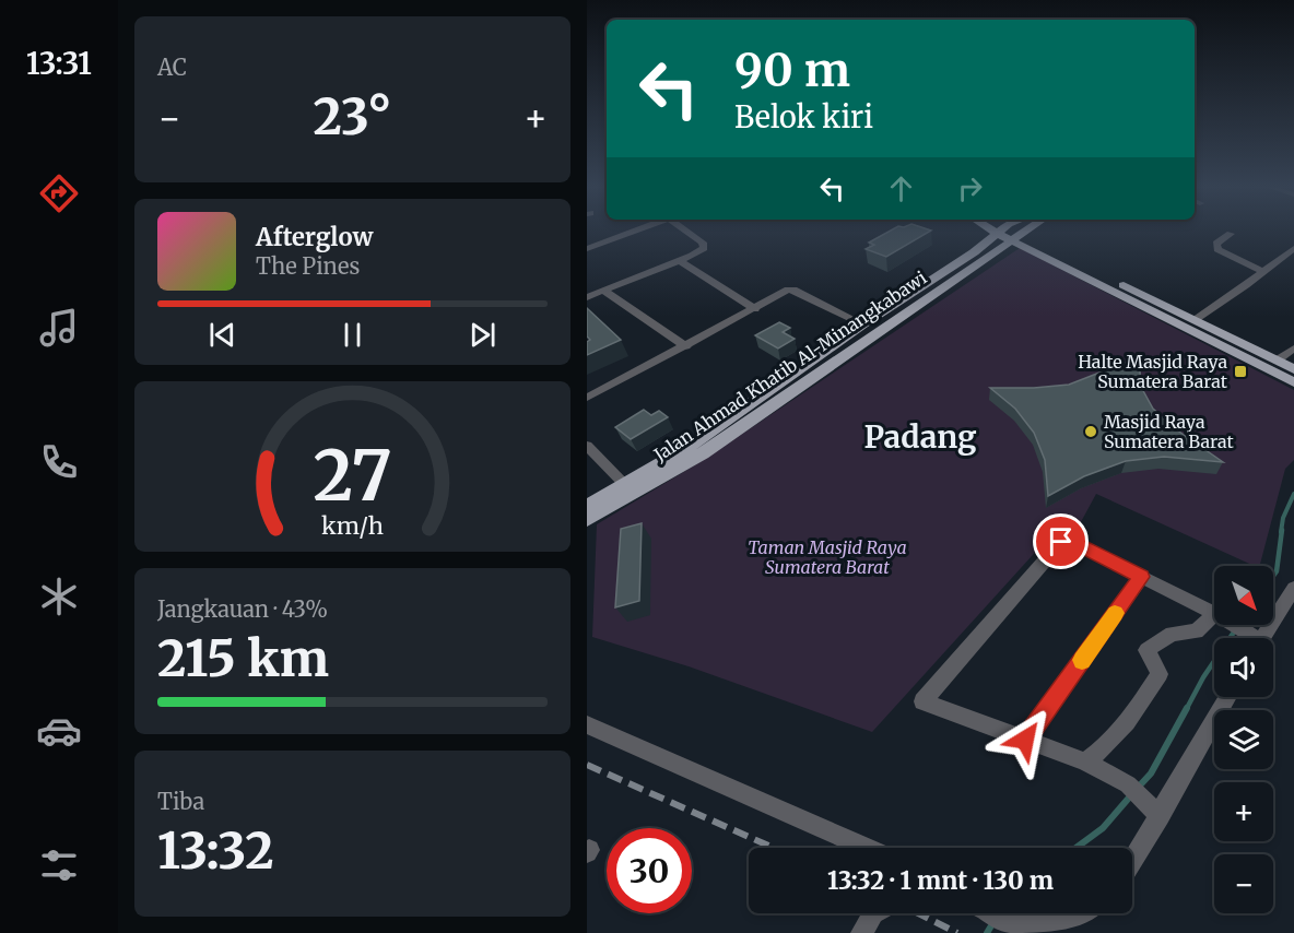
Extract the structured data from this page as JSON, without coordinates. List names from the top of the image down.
{
  "streets": {
    "main road": ["Jalan Ahmad Khatib Al-Minangkabawi"]
  },
  "districts": ["Padang"],
  "parks": ["Taman Masjid Raya Sumatera Barat"],
  "places": {
    "transit": ["Halte Masjid Raya Sumatera Barat"],
    "other": ["Masjid Raya Sumatera Barat"]
  },
  "north": "bottom right",
  "page": {
    "tabs": "13:31",
    "tile": [
      "AC",
      ["Jangkauan · 43%", "215 km"],
      ["Tiba", "13:32"]
    ],
    "turn": ["90 m", "Belok kiri"],
    "heat": ["−", "23°", "+"],
    "song": ["Afterglow", "The Pines"],
    "map_buttons": ["+", "−"],
    "limit": "30",
    "trip": "13:32 · 1 mnt · 130 m",
    "gauge": ["27", "km/h"]
  }
}
